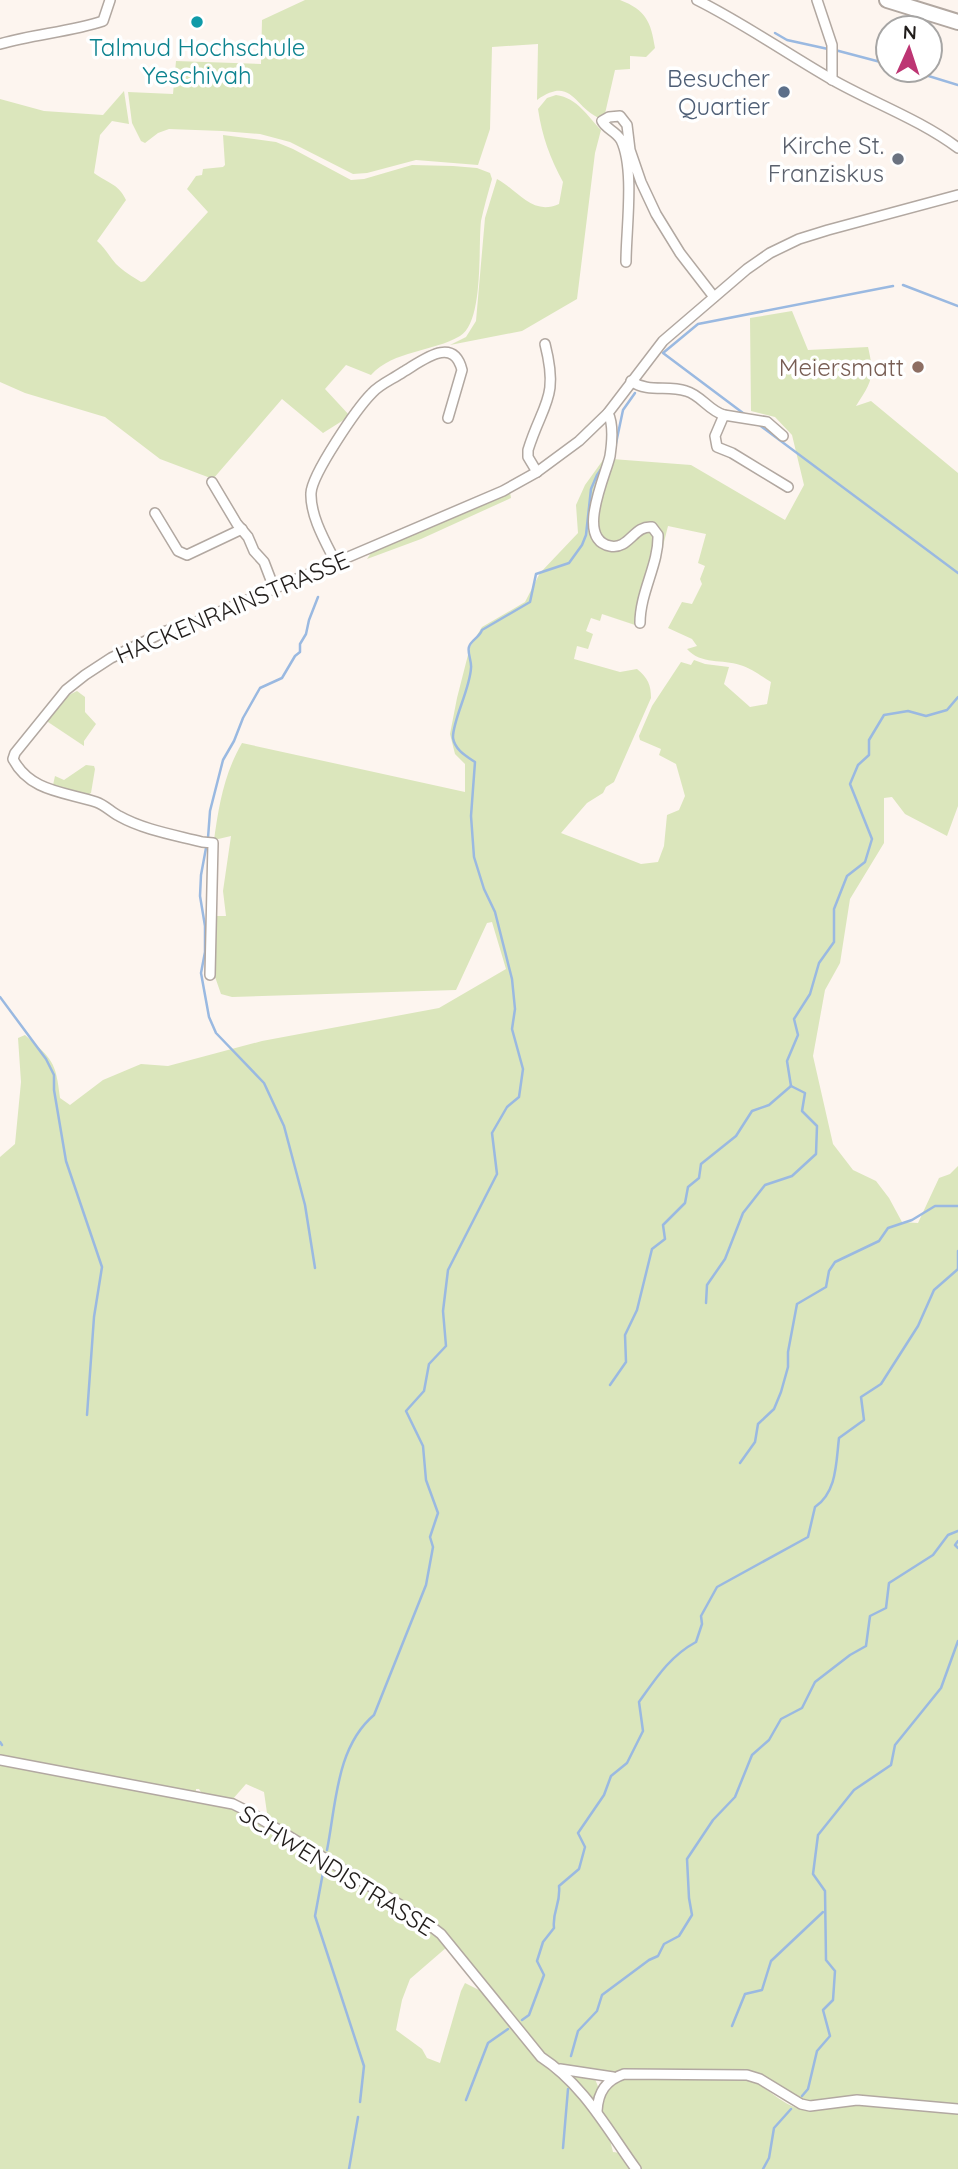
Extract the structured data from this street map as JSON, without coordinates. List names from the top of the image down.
{
  "streets": {
    "street": ["HACKENRAINSTRASSE", "SCHWENDISTRASSE"]
  },
  "places": [
    "Talmud Hochschule Yeschivah",
    "Besucher Quartier",
    "Kirche St. Franziskus",
    "Meiersmatt"
  ],
  "north": "top"
}
